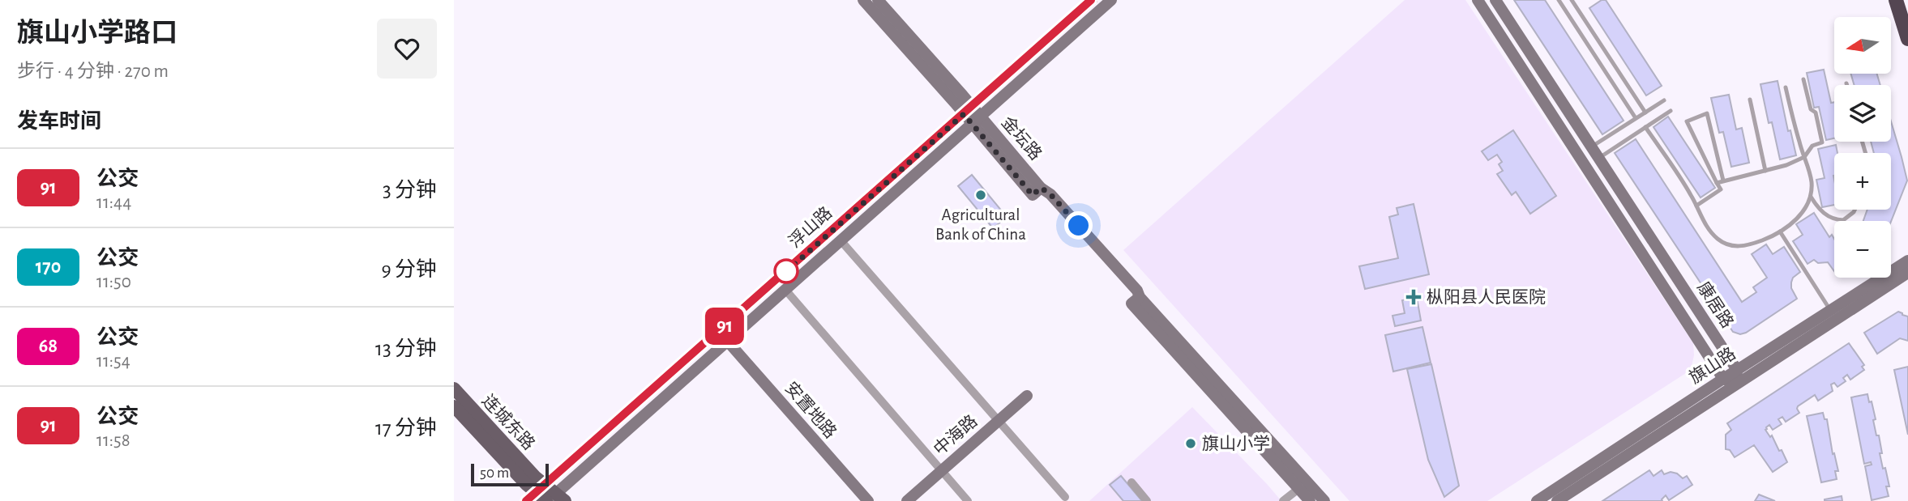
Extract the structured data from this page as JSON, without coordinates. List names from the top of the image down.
{
  "streets": {
    "main road": [
      "金坛路",
      "浮山路",
      "康居路",
      "旗山路",
      "安置地路",
      "连城东路",
      "中海路"
    ]
  },
  "crossings": [
    ["金坛路", "浮山路"],
    ["浮山路", "安置地路"],
    ["浮山路", "连城东路"],
    ["康居路", "旗山路"]
  ],
  "places": {
    "other": ["Agricultural Bank of China", "旗山小学"],
    "health": ["枞阳县人民医院"]
  },
  "lines": ["bus line 91"],
  "scale_bar": "50 m",
  "north": "left",
  "page": {
    "heading": [
      ["旗山小学路口", "步行 · 4 分钟 · 270 m"],
      "发车时间"
    ],
    "on_map": "91",
    "map_buttons": ["+", "−"],
    "list": [
      {
        "mark": "91",
        "name": "公交",
        "note": "11:44",
        "value": "3 分钟"
      },
      {
        "mark": "170",
        "name": "公交",
        "note": "11:50",
        "value": "9 分钟"
      },
      {
        "mark": "68",
        "name": "公交",
        "note": "11:54",
        "value": "13 分钟"
      },
      {
        "mark": "91",
        "name": "公交",
        "note": "11:58",
        "value": "17 分钟"
      }
    ],
    "scale": "50 m"
  }
}
